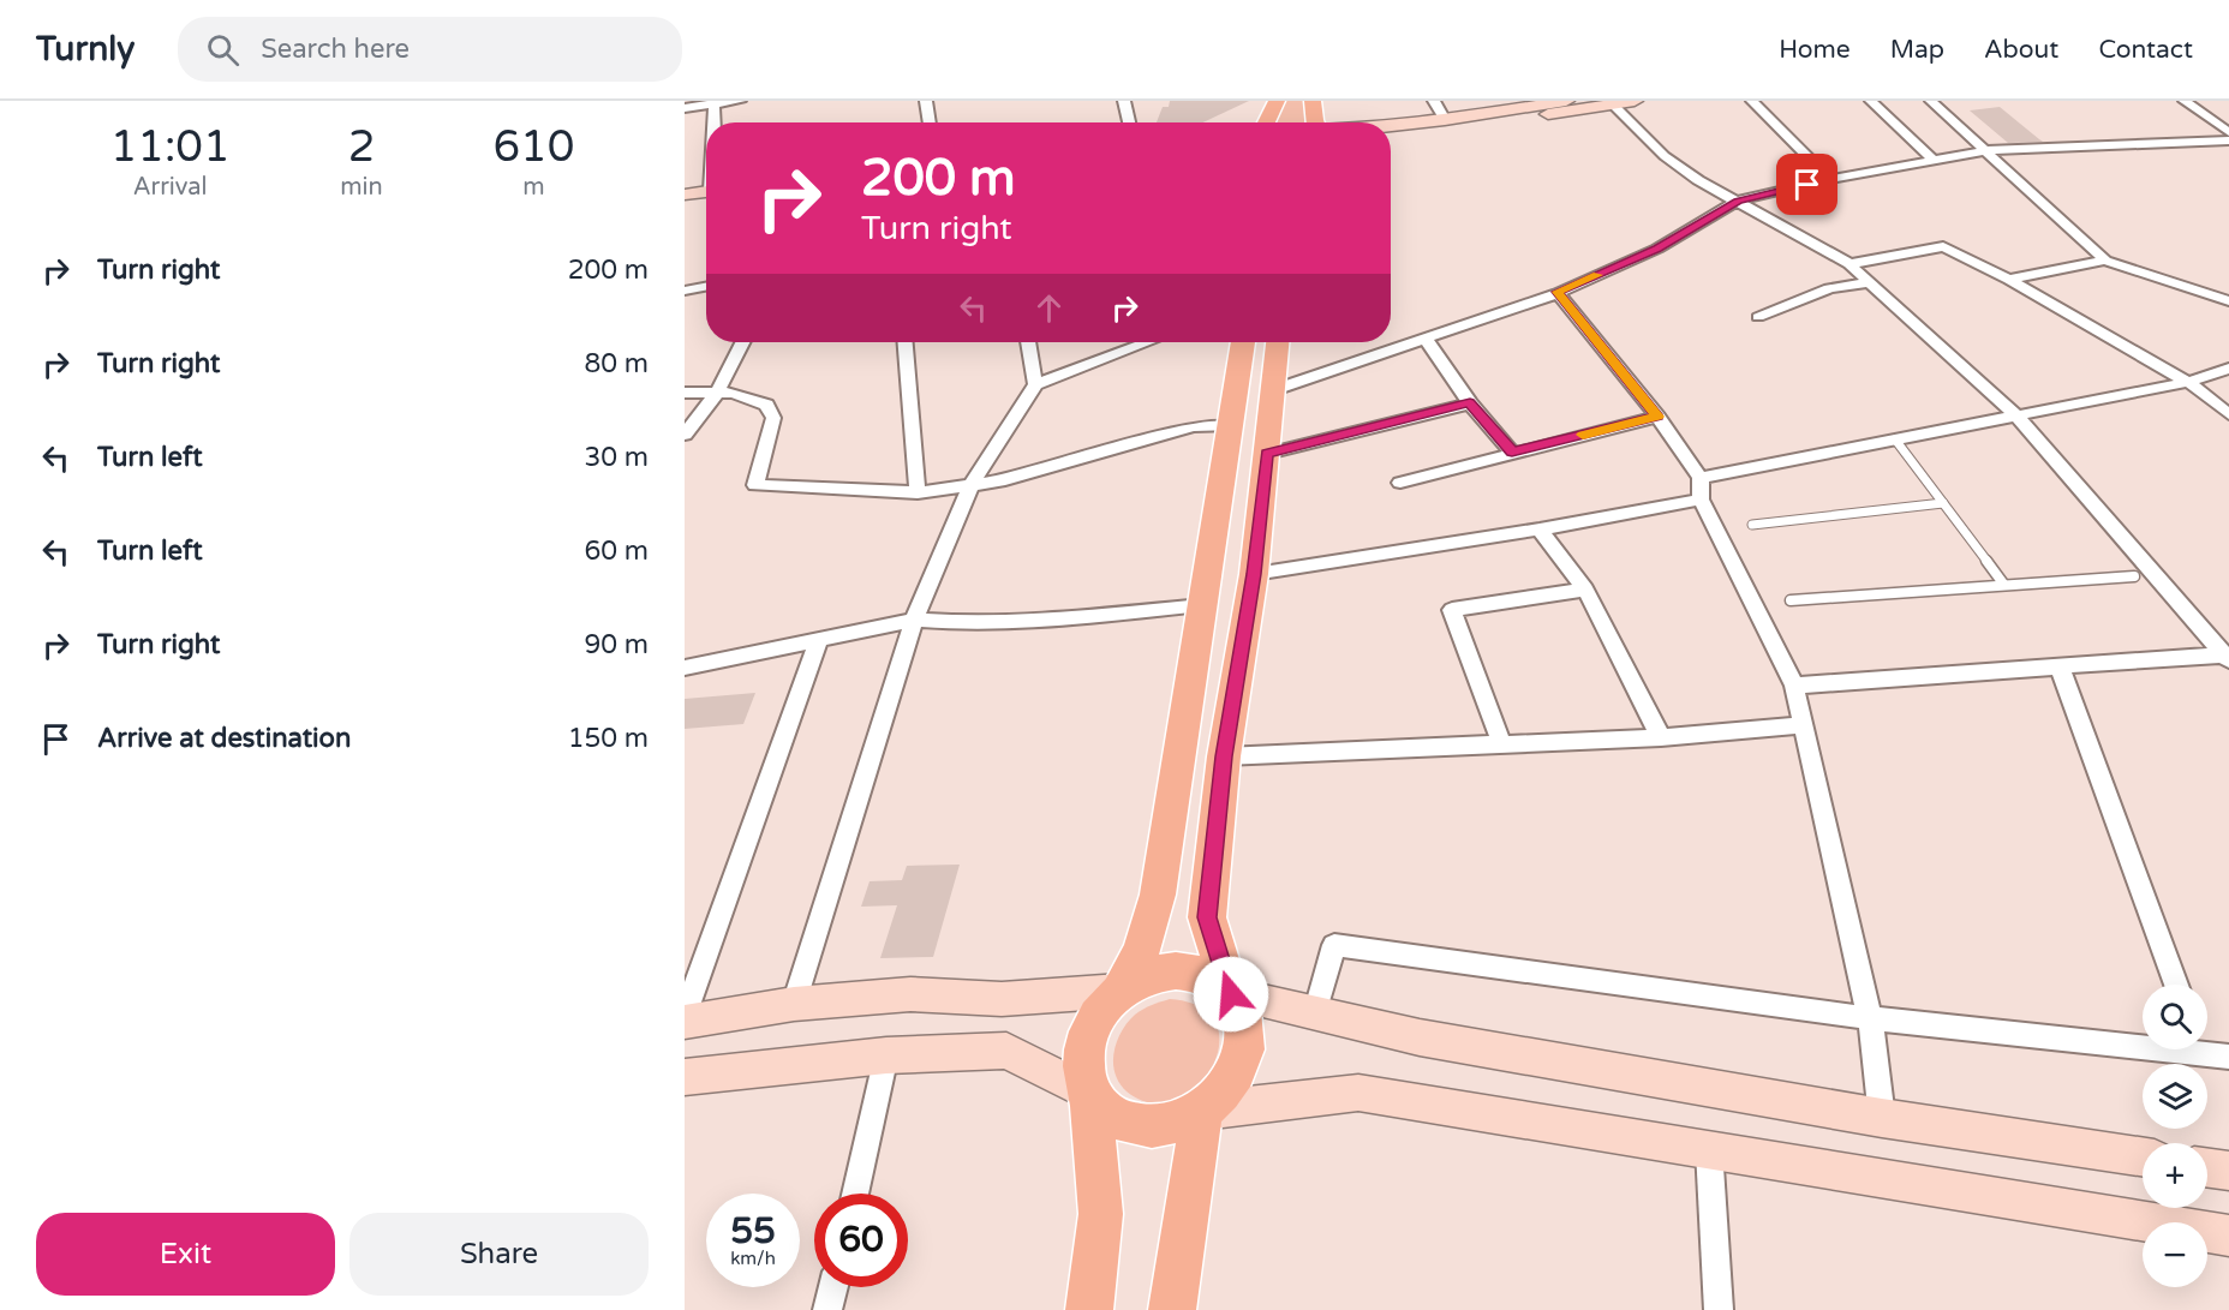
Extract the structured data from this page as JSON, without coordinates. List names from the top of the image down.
{
  "page": {
    "header": "Turnly",
    "search": "Search here",
    "nav": [
      "Home",
      "Map",
      "About",
      "Contact"
    ],
    "eta": [
      "11:01",
      "Arrival",
      "2",
      "min",
      "610",
      "m"
    ],
    "turn": ["200 m", "Turn right"],
    "list": [
      {
        "name": "Turn right",
        "value": "200 m"
      },
      {
        "name": "Turn right",
        "value": "80 m"
      },
      {
        "name": "Turn left",
        "value": "30 m"
      },
      {
        "name": "Turn left",
        "value": "60 m"
      },
      {
        "name": "Turn right",
        "value": "90 m"
      },
      {
        "name": "Arrive at destination",
        "value": "150 m"
      }
    ],
    "map_buttons": ["+", "−"],
    "speed": "55 km/h",
    "limit": "60",
    "buttons": ["Exit", "Share"]
  }
}
